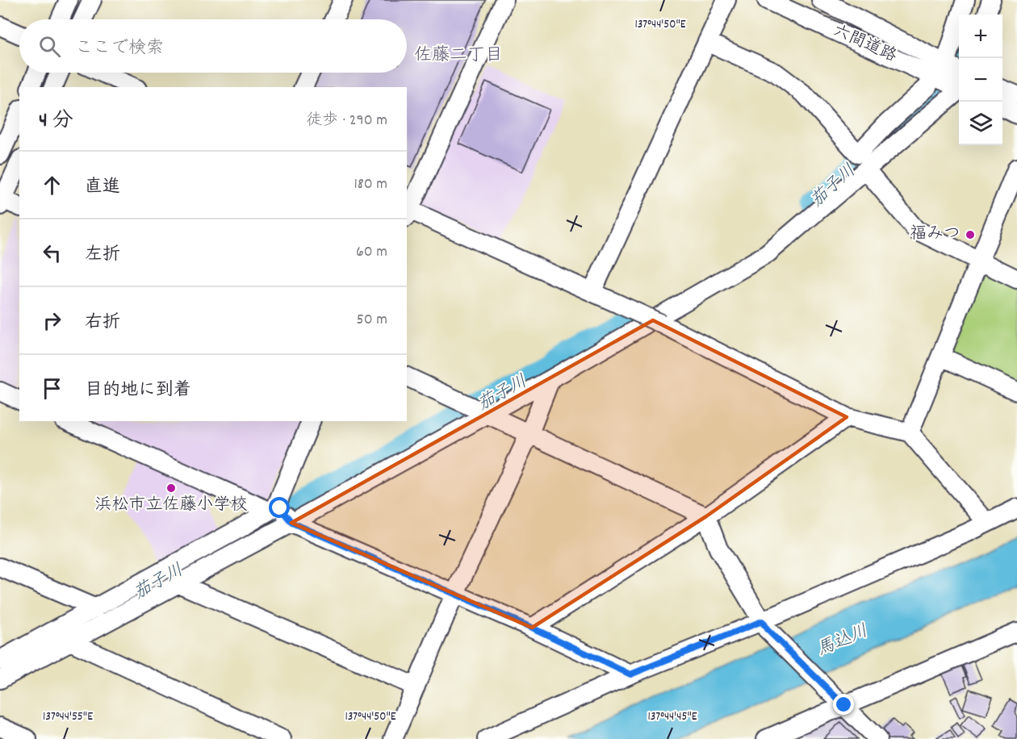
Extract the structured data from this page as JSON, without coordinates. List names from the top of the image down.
{
  "streets": {
    "street": ["六間道路"]
  },
  "districts": ["佐藤二丁目"],
  "water": ["茄子川", "馬込川"],
  "places": ["福みつ", "浜松市立佐藤小学校"],
  "page": {
    "map_buttons": ["+", "−"],
    "search": "ここで検索",
    "heading": ["4 分", "徒歩 · 290 m"],
    "list": [
      ["直進", "180 m"],
      ["左折", "60 m"],
      ["右折", "50 m"],
      "目的地に到着"
    ]
  },
  "coordinates": ["137°44'50\"E", "137°44'55\"E", "137°44'45\"E"]
}
